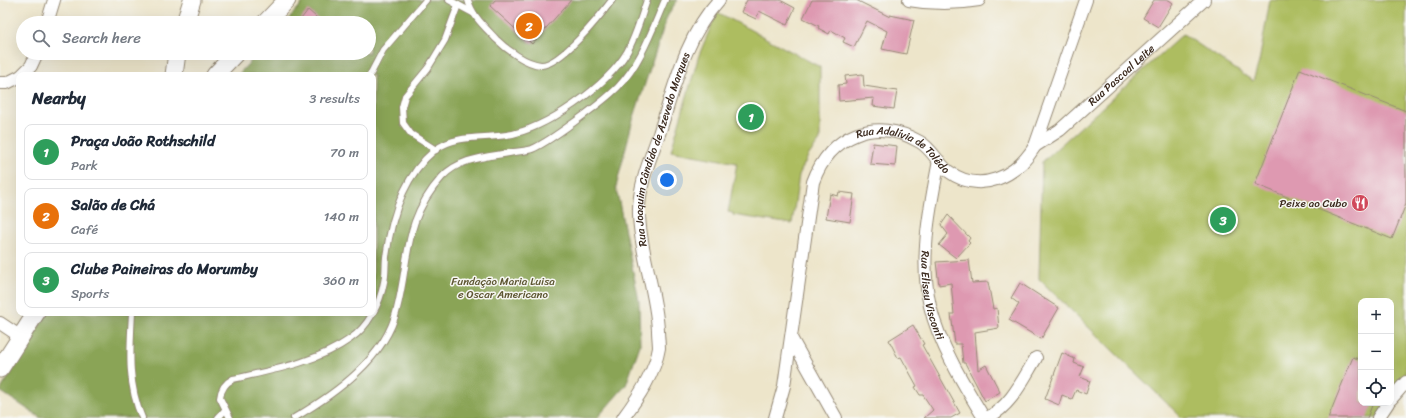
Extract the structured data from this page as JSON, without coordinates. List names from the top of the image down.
{
  "streets": {
    "street": [
      "Rua Pascoal Leite",
      "Rua Joaquim Cândido de Azevedo Marques",
      "Rua Adalívia de Tolêdo",
      "Rua Eliseu Visconti"
    ]
  },
  "crossings": [
    ["Rua Pascoal Leite", "Rua Adalívia de Tolêdo"],
    ["Rua Adalívia de Tolêdo", "Rua Eliseu Visconti"]
  ],
  "parks": ["Fundação Maria Luisa e Oscar Americano"],
  "places": {
    "restaurant": ["Peixe ao Cubo"]
  },
  "page": {
    "pins": ["2", "1", "3"],
    "search": "Search here",
    "heading": ["Nearby", "3 results"],
    "list": [
      {
        "mark": "1",
        "name": "Praça João Rothschild",
        "note": "Park",
        "value": "70 m"
      },
      {
        "mark": "2",
        "name": "Salão de Chá",
        "note": "Café",
        "value": "140 m"
      },
      {
        "mark": "3",
        "name": "Clube Paineiras do Morumby",
        "note": "Sports",
        "value": "360 m"
      }
    ],
    "map_buttons": ["+", "−"]
  }
}
